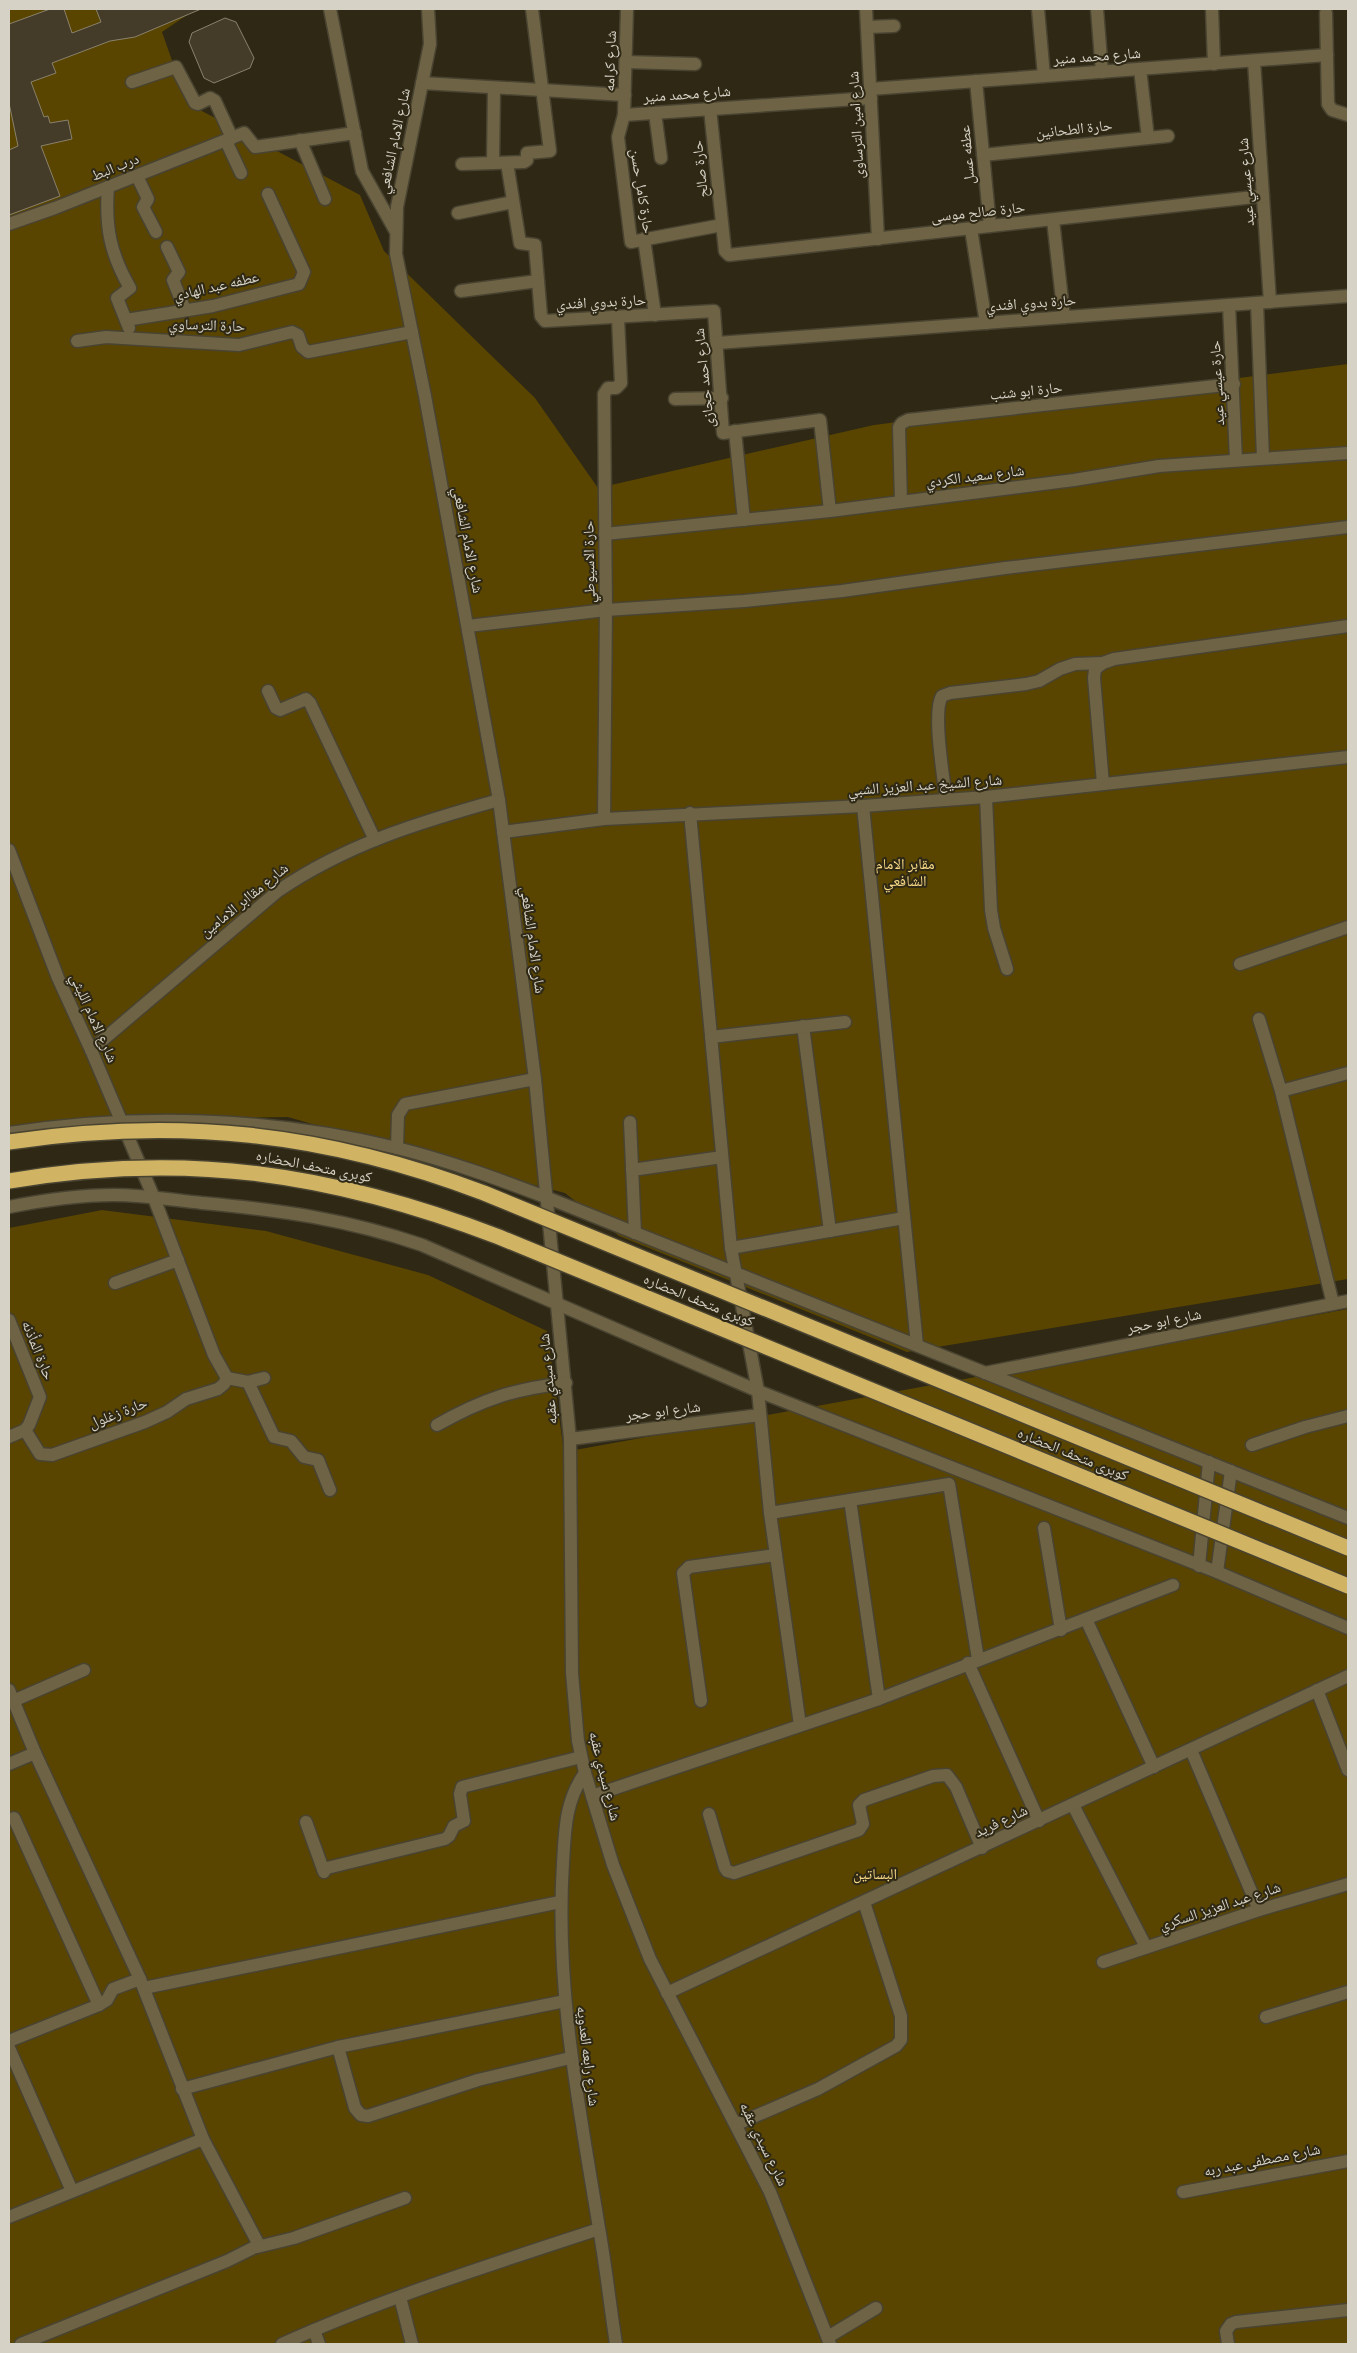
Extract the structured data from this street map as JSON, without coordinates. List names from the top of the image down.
{
  "streets": {
    "highway": ["كوبرى متحف الحضاره"],
    "street": [
      "شارع محمد منير",
      "شارع كرامه",
      "شارع امين الترساوى",
      "حارة الطحانين",
      "شارع الامام الشافعي",
      "عطفه عسل",
      "درب البط",
      "حارة صالح",
      "شارع عيسي عيد",
      "حارة كامل حسن",
      "حارة صالح موسى",
      "عطفه عبد الهادي",
      "حارة بدوي افندي",
      "حارة الترساوي",
      "شارع احمد حجازى",
      "حارة عيسي عيد",
      "حارة ابو شنب",
      "شارع سعيد الكردي",
      "حارة الاسيوطي",
      "شارع الشيخ عبد العزيز الشبي",
      "شارع مقاابر الامامين",
      "شارع الامام الليثي",
      "شارع ابو حجر",
      "حارة المأذنه",
      "شارع سيدي عقبه",
      "حارة زغلول",
      "شارع فريد",
      "شارع عبد العزيز السكري",
      "شارع رابعه العدويه",
      "شارع مصطفى عبد ربه"
    ]
  },
  "crossings": [
    ["شارع محمد منير", "شارع كرامه"],
    ["شارع محمد منير", "شارع امين الترساوى"],
    ["شارع محمد منير", "شارع الامام الشافعي"],
    ["شارع محمد منير", "عطفه عسل"],
    ["شارع محمد منير", "حارة صالح"],
    ["شارع محمد منير", "شارع عيسي عيد"],
    ["شارع محمد منير", "حارة كامل حسن"],
    ["شارع كرامه", "حارة كامل حسن"],
    ["شارع امين الترساوى", "حارة صالح موسى"],
    ["حارة الطحانين", "عطفه عسل"],
    ["شارع الامام الشافعي", "حارة الترساوي"],
    ["شارع الامام الشافعي", "شارع الشيخ عبد العزيز الشبي"],
    ["شارع الامام الشافعي", "شارع مقاابر الامامين"],
    ["شارع الامام الشافعي", "شارع سيدي عقبه"],
    ["عطفه عسل", "حارة صالح موسى"],
    ["حارة صالح", "حارة كامل حسن"],
    ["حارة صالح", "حارة صالح موسى"],
    ["شارع عيسي عيد", "حارة صالح موسى"],
    ["شارع عيسي عيد", "حارة بدوي افندي"],
    ["شارع عيسي عيد", "شارع سعيد الكردي"],
    ["حارة كامل حسن", "حارة صالح موسى"],
    ["حارة بدوي افندي", "شارع احمد حجازى"],
    ["حارة بدوي افندي", "حارة عيسي عيد"],
    ["حارة بدوي افندي", "حارة الاسيوطي"],
    ["شارع احمد حجازى", "شارع سعيد الكردي"],
    ["حارة عيسي عيد", "حارة ابو شنب"],
    ["حارة عيسي عيد", "شارع سعيد الكردي"],
    ["حارة ابو شنب", "شارع سعيد الكردي"],
    ["شارع سعيد الكردي", "حارة الاسيوطي"],
    ["حارة الاسيوطي", "شارع الشيخ عبد العزيز الشبي"],
    ["شارع مقاابر الامامين", "شارع الامام الليثي"],
    ["شارع ابو حجر", "شارع سيدي عقبه"],
    ["حارة المأذنه", "حارة زغلول"],
    ["شارع سيدي عقبه", "شارع فريد"],
    ["شارع سيدي عقبه", "شارع رابعه العدويه"]
  ],
  "parks": ["مقابر الامام الشافعي", "البساتين"]
}
